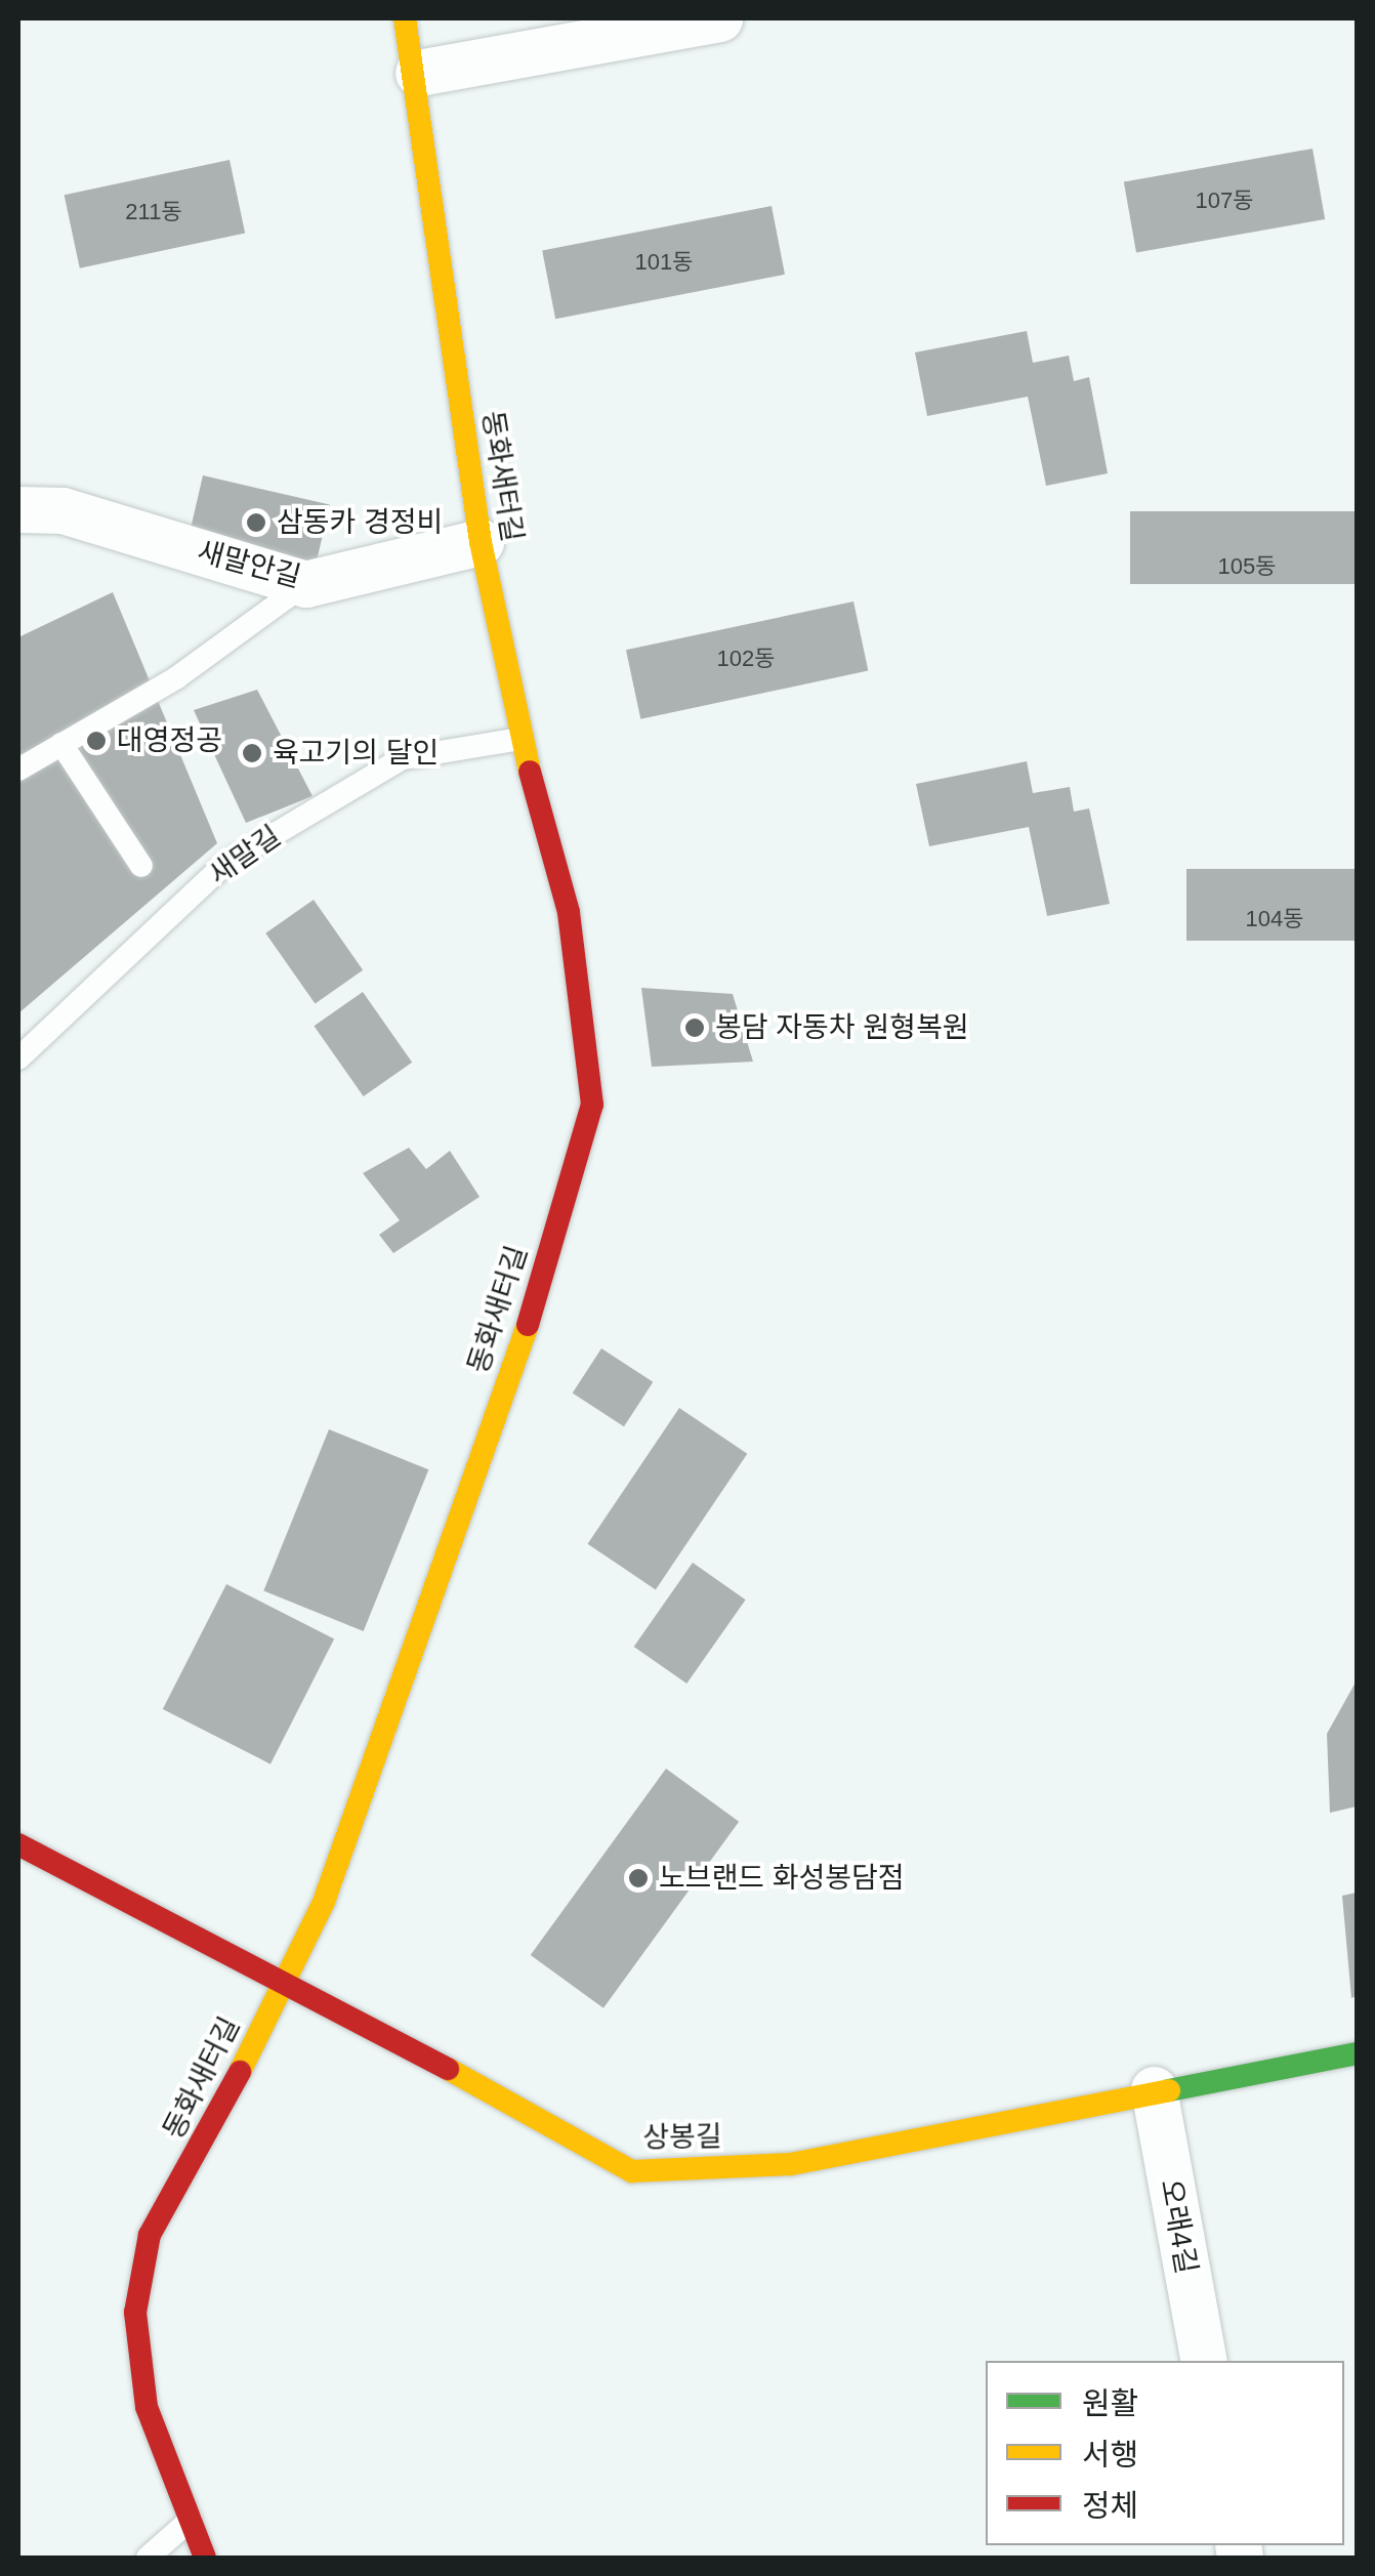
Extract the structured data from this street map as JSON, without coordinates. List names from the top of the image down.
{
  "streets": {
    "street": [
      "동화새터길",
      "새말안길",
      "상봉길",
      "오래4길"
    ],
    "lane": ["새말길"]
  },
  "crossings": [
    ["동화새터길", "새말안길"],
    ["동화새터길", "새말길"],
    ["동화새터길", "상봉길"],
    ["상봉길", "오래4길"]
  ],
  "places": [
    "삼동카 경정비",
    "대영정공",
    "육고기의 달인",
    "봉담 자동차 원형복원",
    "노브랜드 화성봉담점"
  ],
  "house_numbers": [
    "107동",
    "211동",
    "101동",
    "105동",
    "102동",
    "104동"
  ],
  "legend": ["원활", "서행", "정체"]
}
